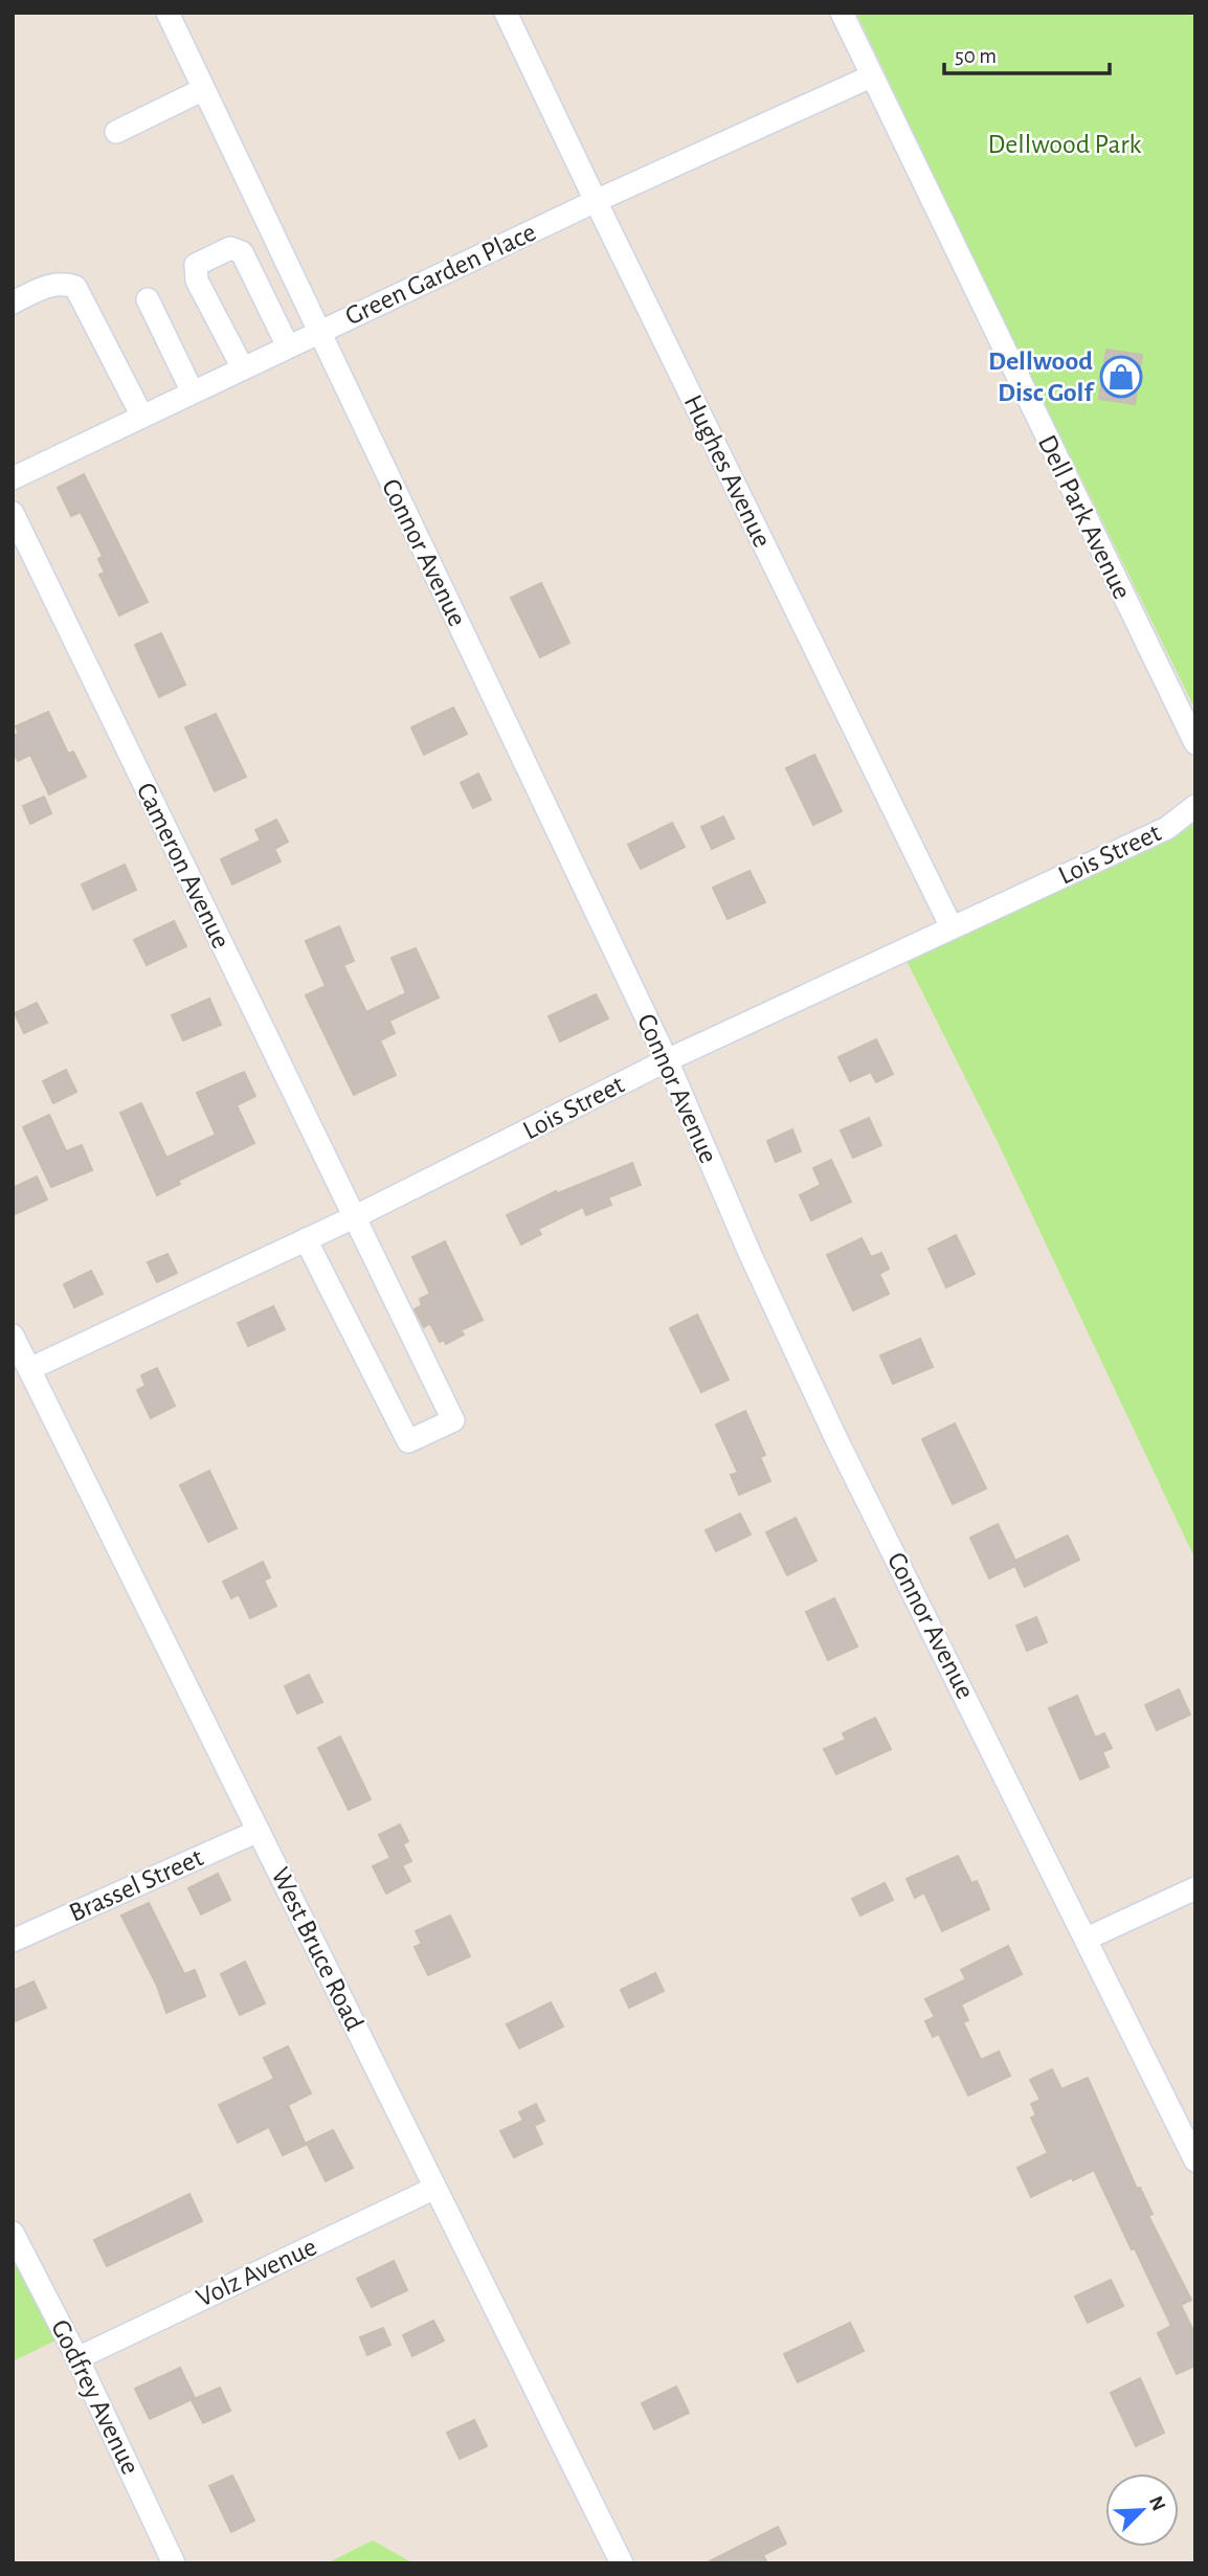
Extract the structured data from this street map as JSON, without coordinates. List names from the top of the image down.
{
  "streets": {
    "street": [
      "Green Garden Place",
      "Hughes Avenue",
      "Dell Park Avenue",
      "Connor Avenue",
      "Lois Street",
      "Cameron Avenue",
      "Brassel Street",
      "West Bruce Road",
      "Volz Avenue",
      "Godfrey Avenue"
    ]
  },
  "crossings": [
    ["Green Garden Place", "Hughes Avenue"],
    ["Green Garden Place", "Dell Park Avenue"],
    ["Green Garden Place", "Connor Avenue"],
    ["Hughes Avenue", "Lois Street"],
    ["Connor Avenue", "Lois Street"],
    ["Lois Street", "Cameron Avenue"],
    ["Lois Street", "West Bruce Road"],
    ["Brassel Street", "West Bruce Road"],
    ["West Bruce Road", "Volz Avenue"],
    ["Volz Avenue", "Godfrey Avenue"]
  ],
  "parks": ["Dellwood Park"],
  "places": {
    "shop": ["Dellwood Disc Golf"]
  },
  "scale_bar": "50 m",
  "north": "top right"
}
